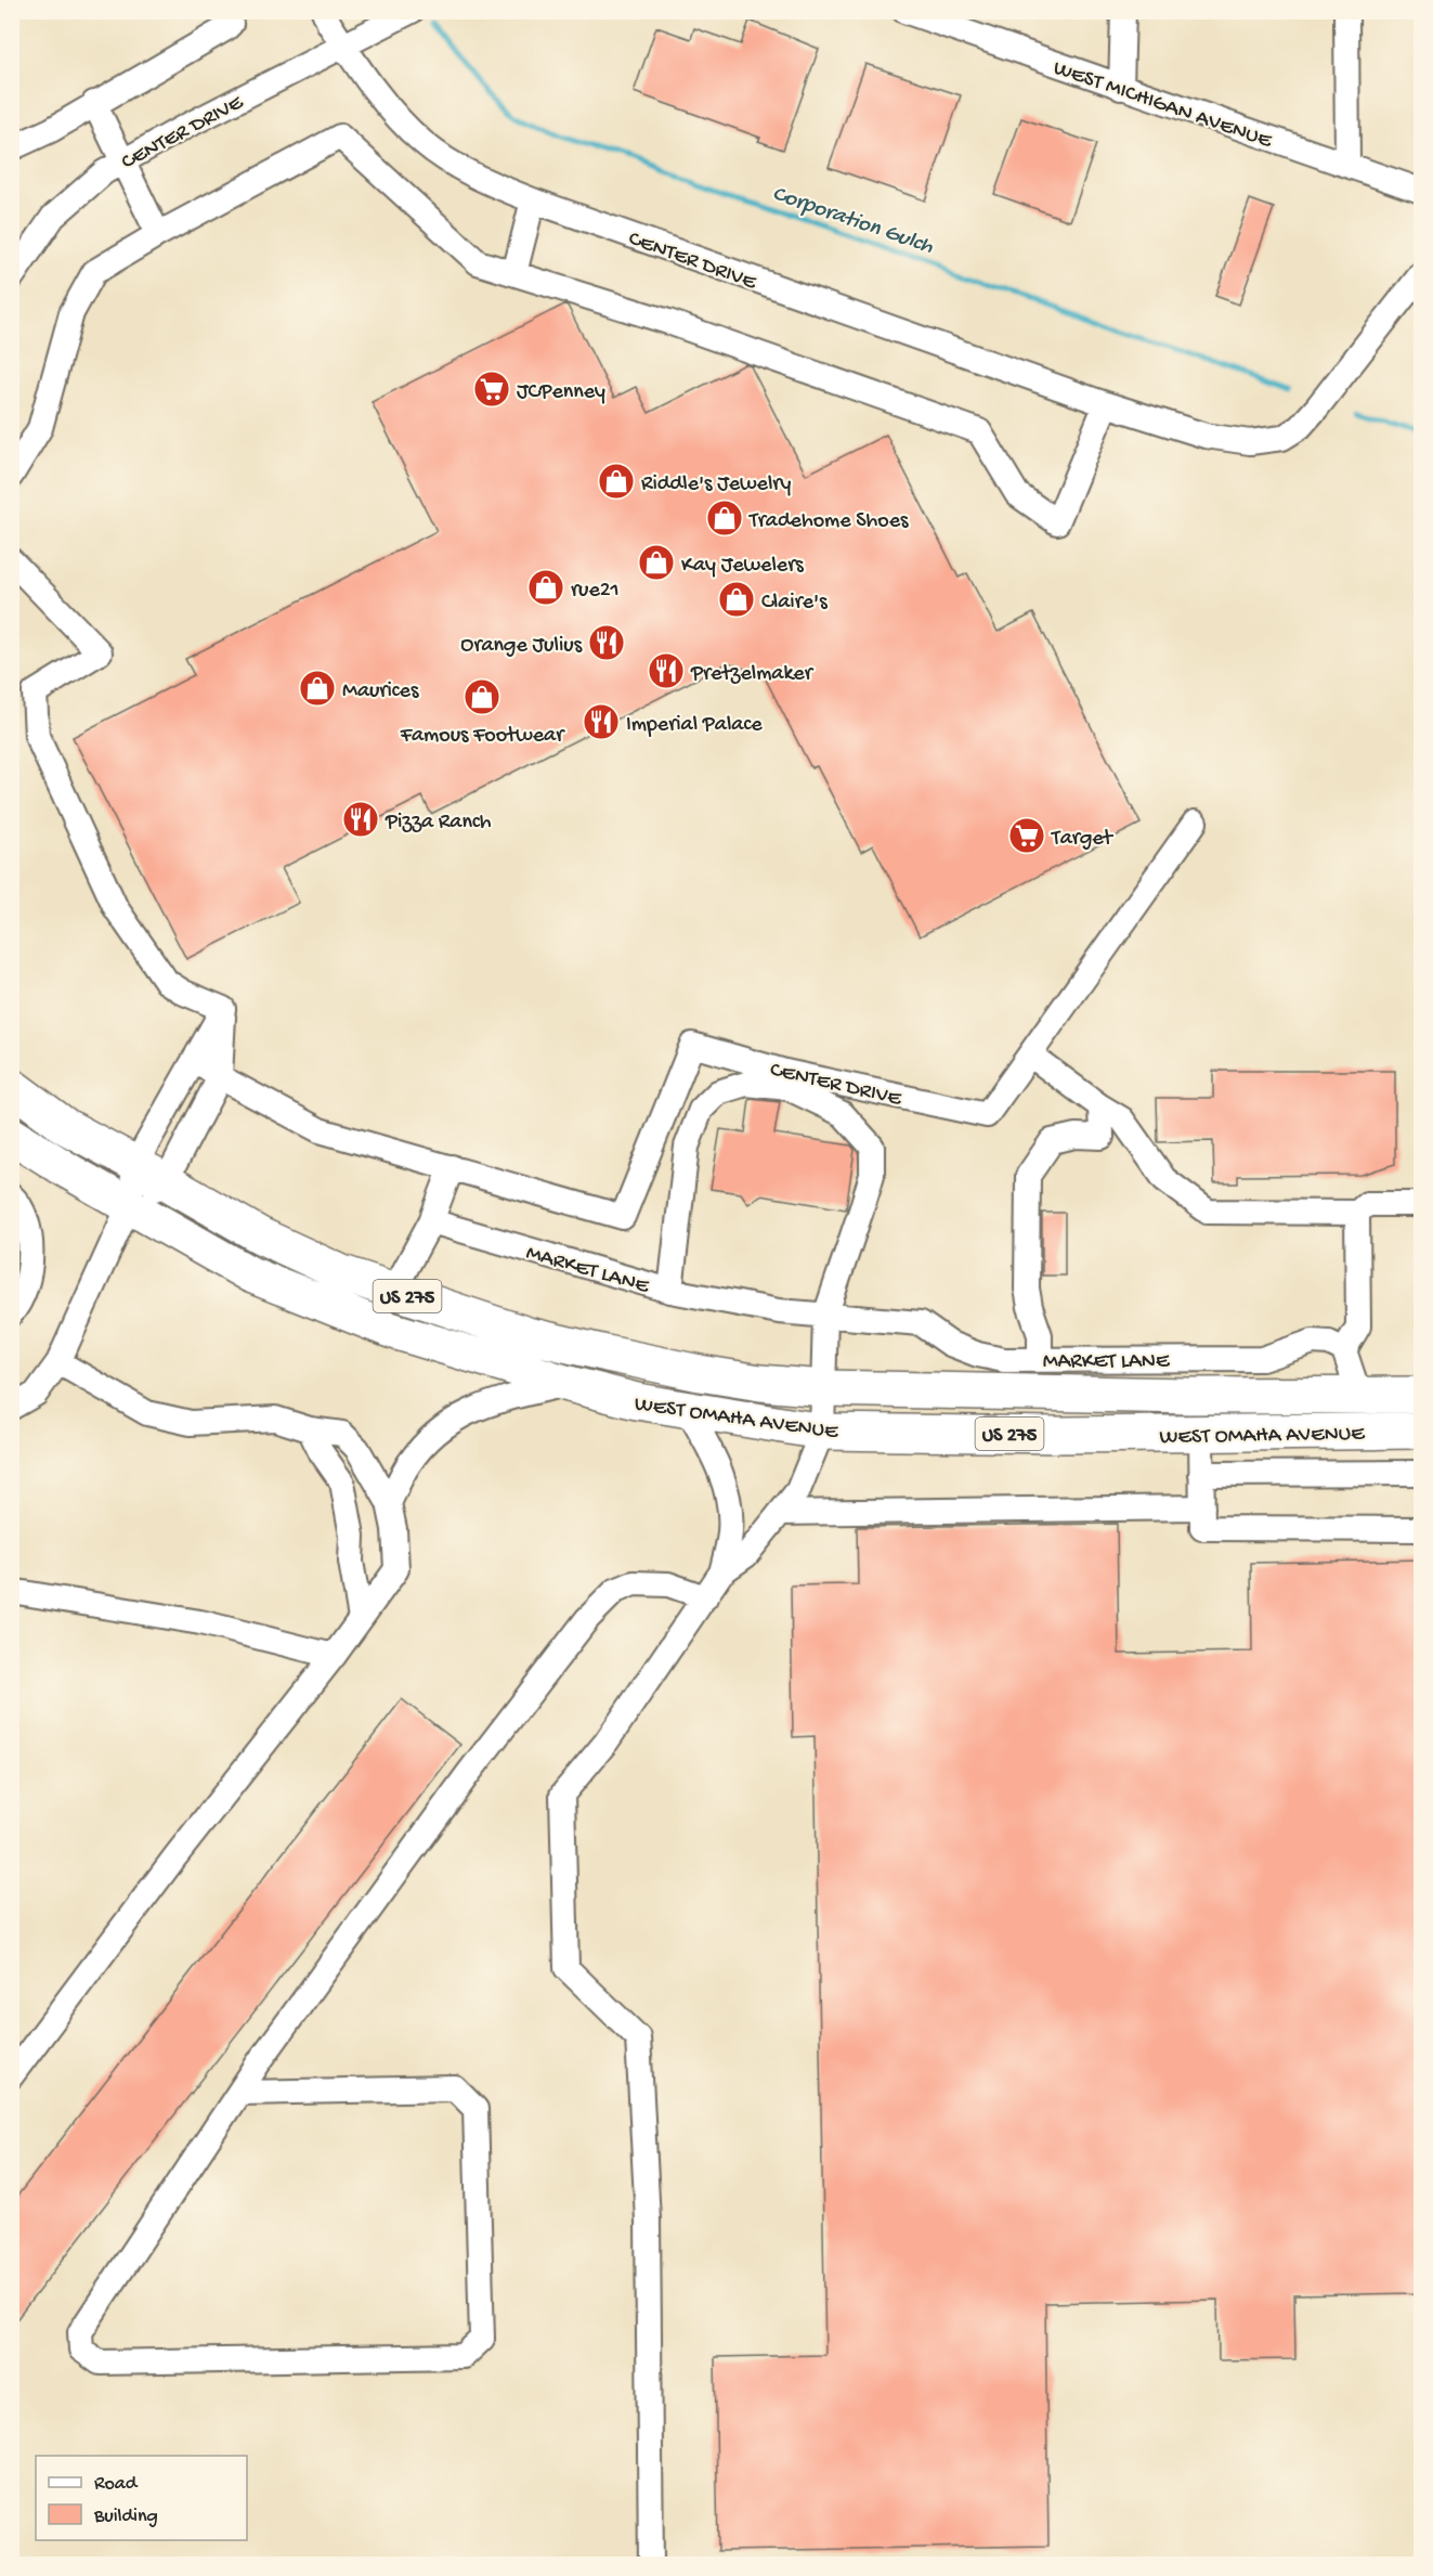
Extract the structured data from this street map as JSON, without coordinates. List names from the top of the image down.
{
  "streets": {
    "highway": ["US 275", "WEST OMAHA AVENUE"],
    "street": ["WEST MICHIGAN AVENUE", "CENTER DRIVE", "MARKET LANE"]
  },
  "crossings": [
    ["US 275", "WEST OMAHA AVENUE"]
  ],
  "water": ["Corporation Gulch"],
  "places": {
    "supermarket": ["JCPenney", "Target"],
    "shop": [
      "Riddle's Jewelry",
      "Tradehome Shoes",
      "Kay Jewelers",
      "rue21",
      "Claire's",
      "Maurices",
      "Famous Footwear"
    ],
    "restaurant": [
      "Orange Julius",
      "Pretzelmaker",
      "Imperial Palace",
      "Pizza Ranch"
    ]
  },
  "legend": ["Road", "Building"]
}
